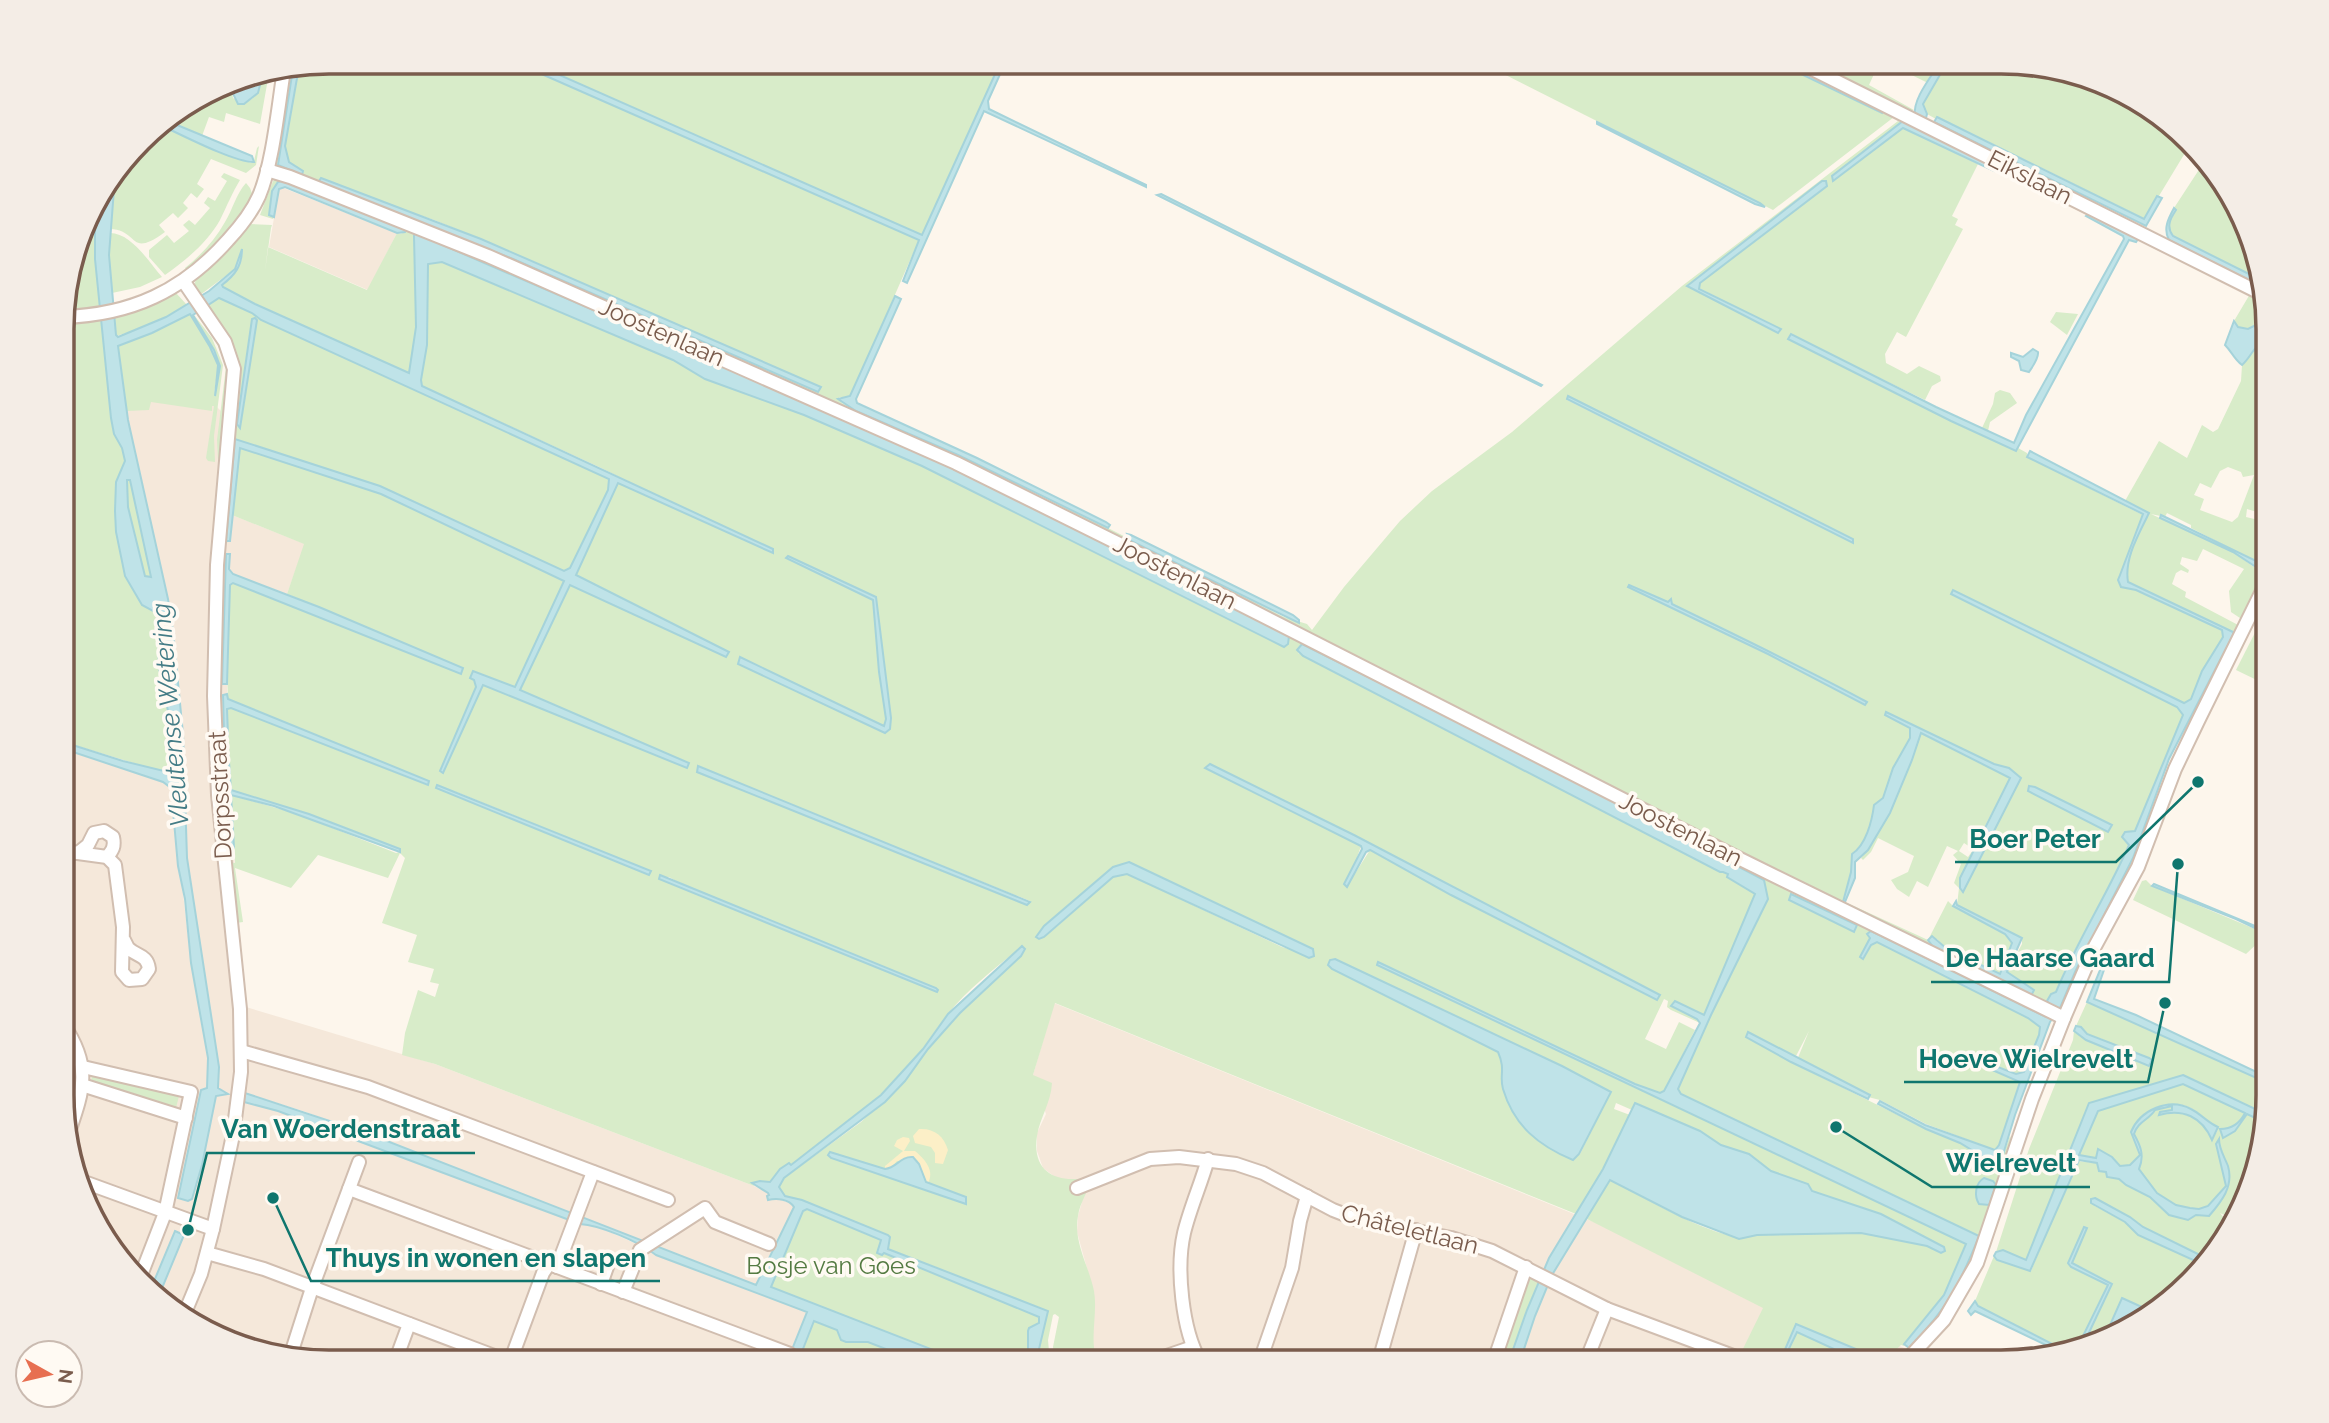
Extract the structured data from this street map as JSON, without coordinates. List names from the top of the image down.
{
  "streets": {
    "street": [
      "Eikslaan",
      "Joostenlaan",
      "Dorpsstraat",
      "Châteletlaan"
    ]
  },
  "water": ["Vleutense Wetering"],
  "parks": ["Bosje van Goes"],
  "places": [
    "Boer Peter",
    "De Haarse Gaard",
    "Hoeve Wielrevelt",
    "Wielrevelt",
    "Thuys in wonen en slapen",
    "Van Woerdenstraat"
  ],
  "north": "right"
}
